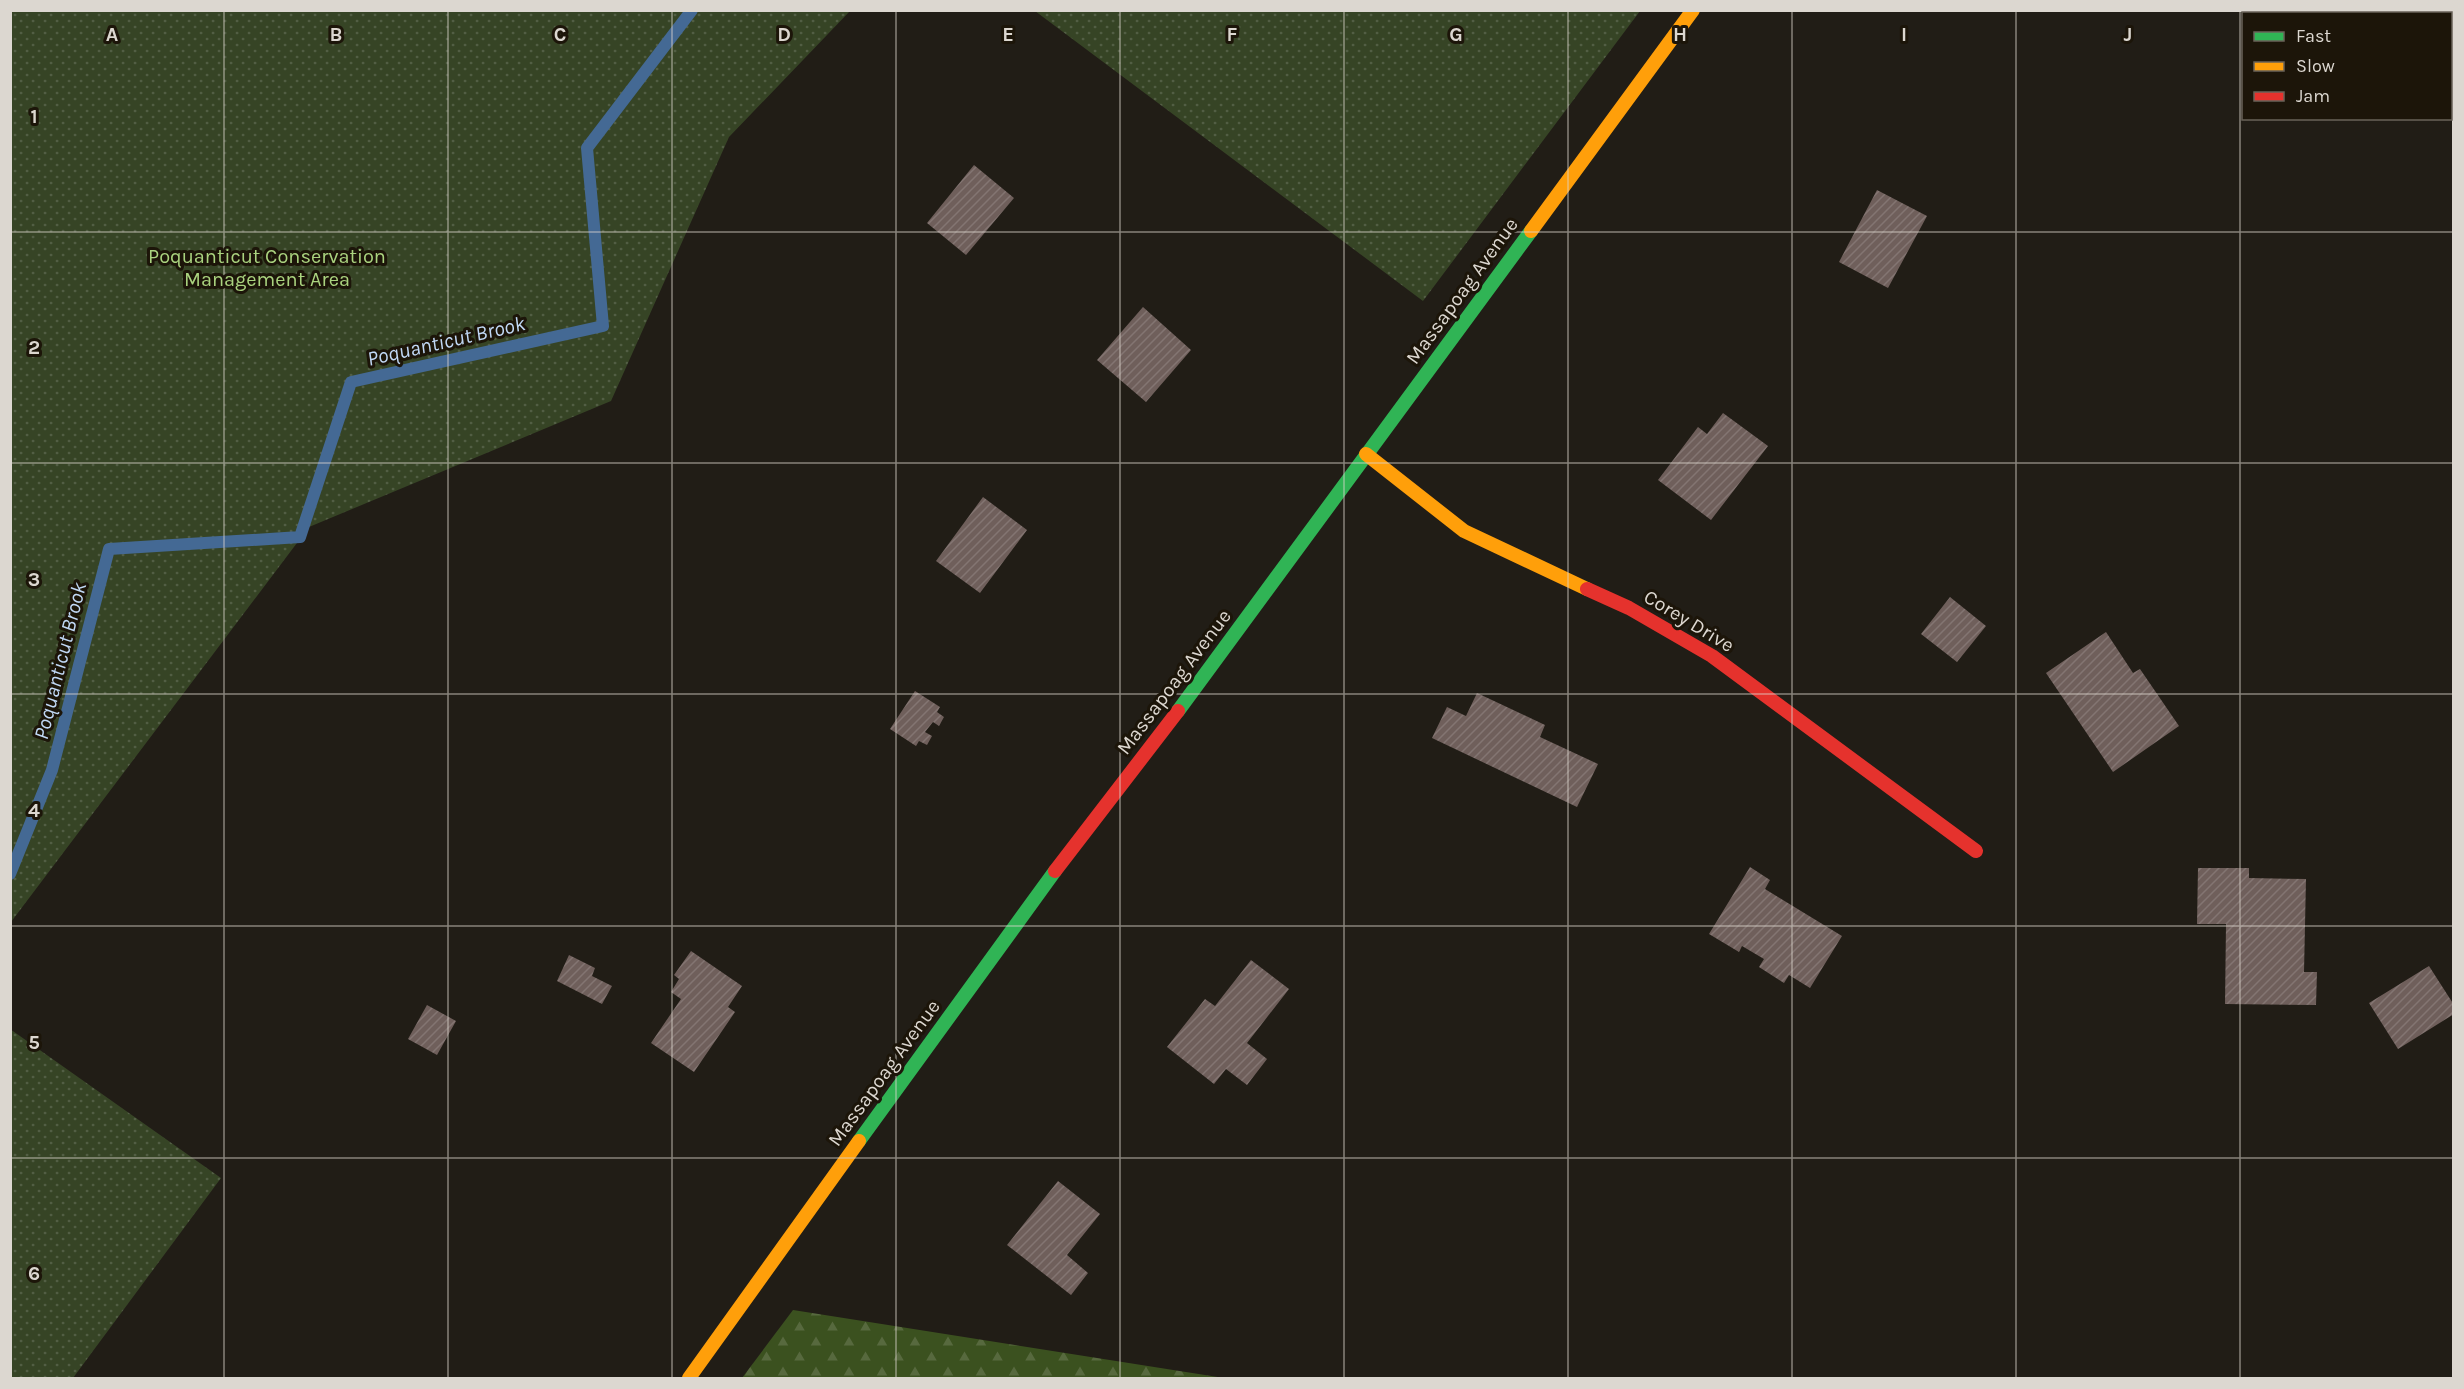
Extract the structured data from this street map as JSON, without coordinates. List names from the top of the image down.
{
  "streets": {
    "main road": ["Massapoag Avenue", "Corey Drive"]
  },
  "crossings": [
    ["Massapoag Avenue", "Corey Drive"]
  ],
  "water": ["Poquanticut Brook"],
  "parks": ["Poquanticut Conservation Management Area"],
  "legend": ["Fast", "Slow", "Jam"],
  "grid": {
    "columns": [
      "A",
      "B",
      "C",
      "D",
      "E",
      "F",
      "G",
      "H",
      "I",
      "J"
    ],
    "rows": [
      "1",
      "2",
      "3",
      "4",
      "5",
      "6"
    ]
  }
}
